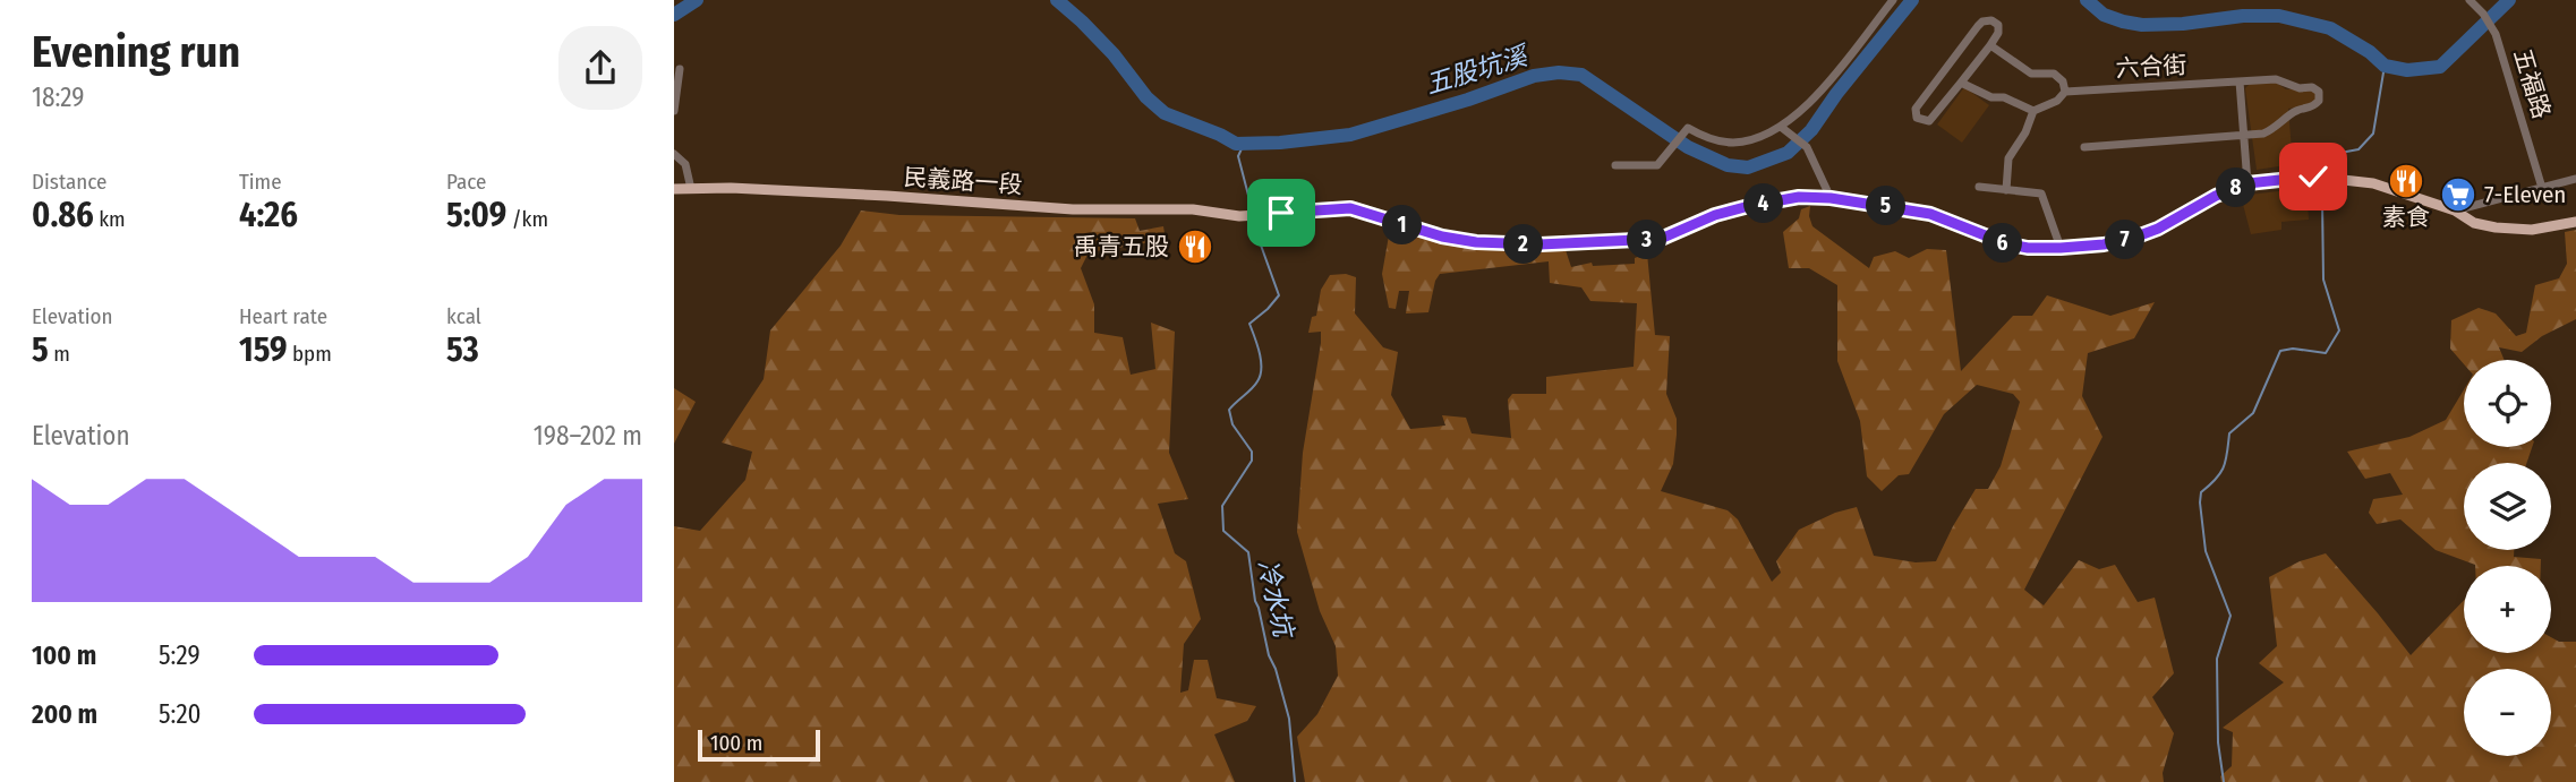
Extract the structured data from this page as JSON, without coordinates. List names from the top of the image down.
{
  "streets": {
    "main road": ["民義路一段"],
    "street": ["六合街", "五福路"]
  },
  "water": ["五股坑溪", "冷水坑"],
  "places": {
    "restaurant": ["素食", "禹青五股"],
    "supermarket": ["7-Eleven"]
  },
  "scale_bar": "100 m",
  "page": {
    "heading": ["Evening run", "18:29"],
    "stats": [
      ["Distance", "0.86 km"],
      ["Time", "4:26"],
      ["Pace", "5:09 /km"],
      ["Elevation", "5 m"],
      ["Heart rate", "159 bpm"],
      ["kcal", "53"]
    ],
    "pins": [
      "8",
      "4",
      "5",
      "1",
      "3",
      "7",
      "6",
      "2"
    ],
    "map_buttons": ["+", "−"],
    "chart": ["Elevation", "198–202 m"],
    "list": [
      {
        "name": "100 m",
        "note": "5:29"
      },
      {
        "name": "200 m",
        "note": "5:20"
      }
    ],
    "scale": "100 m"
  }
}
